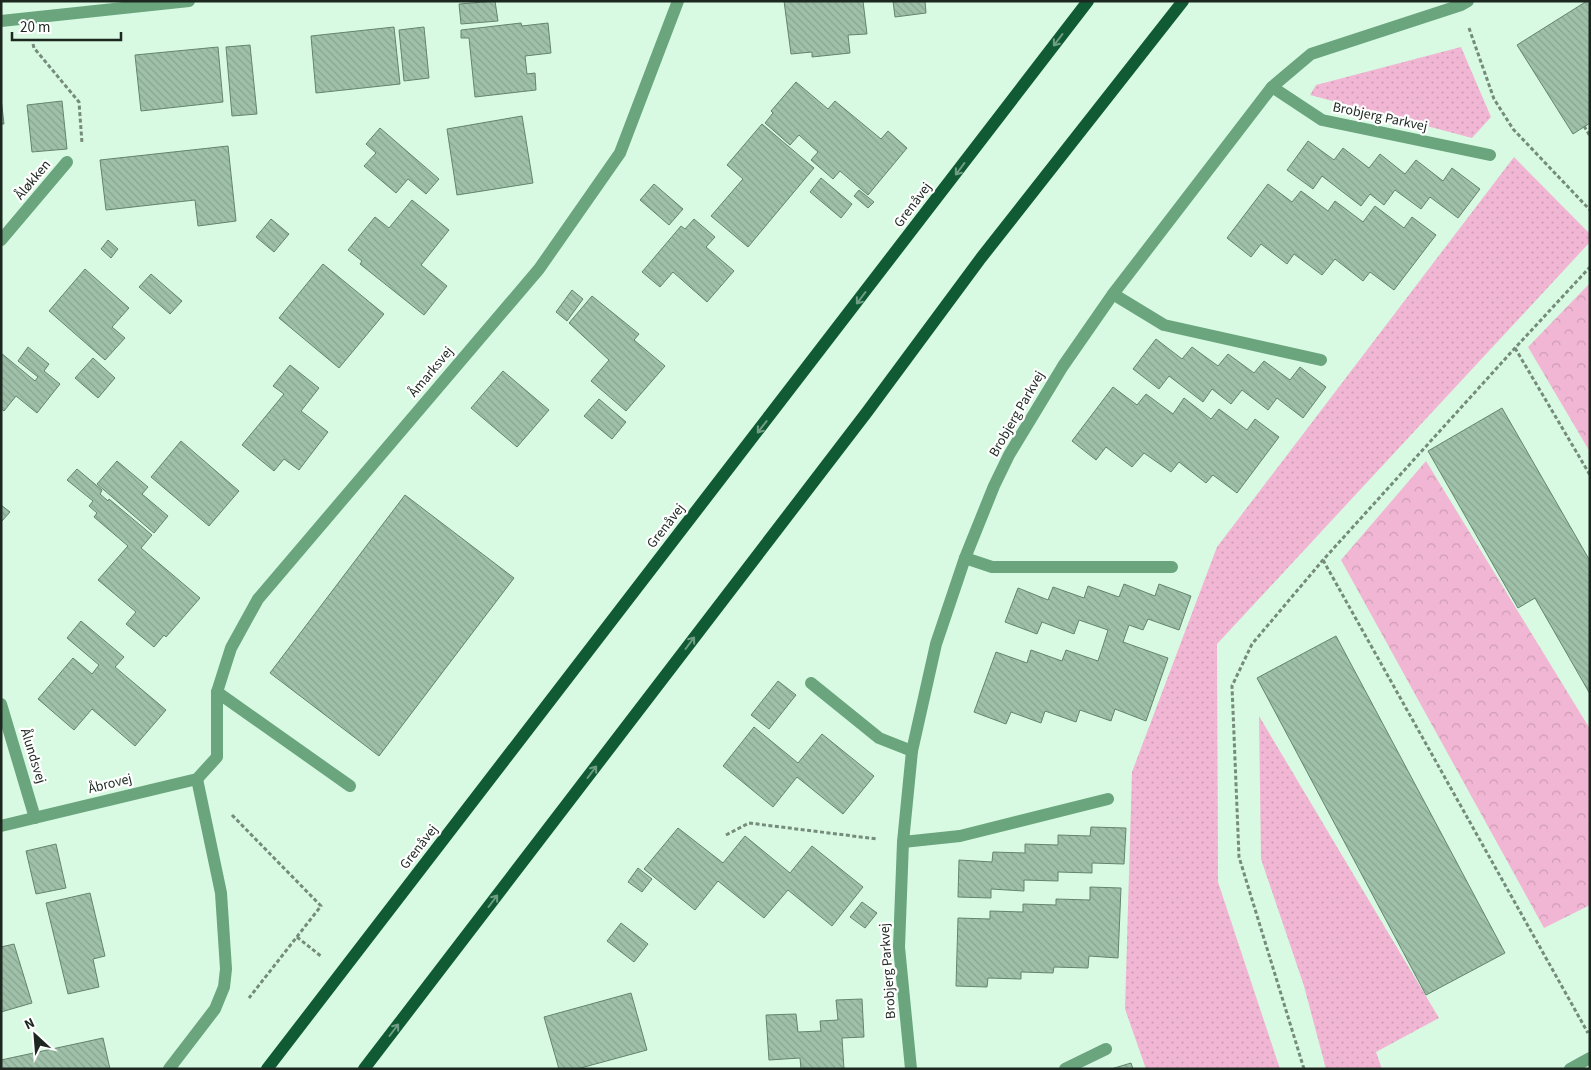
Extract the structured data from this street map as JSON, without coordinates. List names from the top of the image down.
{
  "streets": {
    "main road": ["Grenåvej"],
    "street": [
      "Brobjerg Parkvej",
      "Åløkken",
      "Åmarksvej",
      "Ålundsvej",
      "Åbrovej"
    ]
  },
  "crossings": [
    ["Åmarksvej", "Åbrovej"],
    ["Ålundsvej", "Åbrovej"]
  ],
  "scale_bar": "20 m",
  "north": "top left"
}
